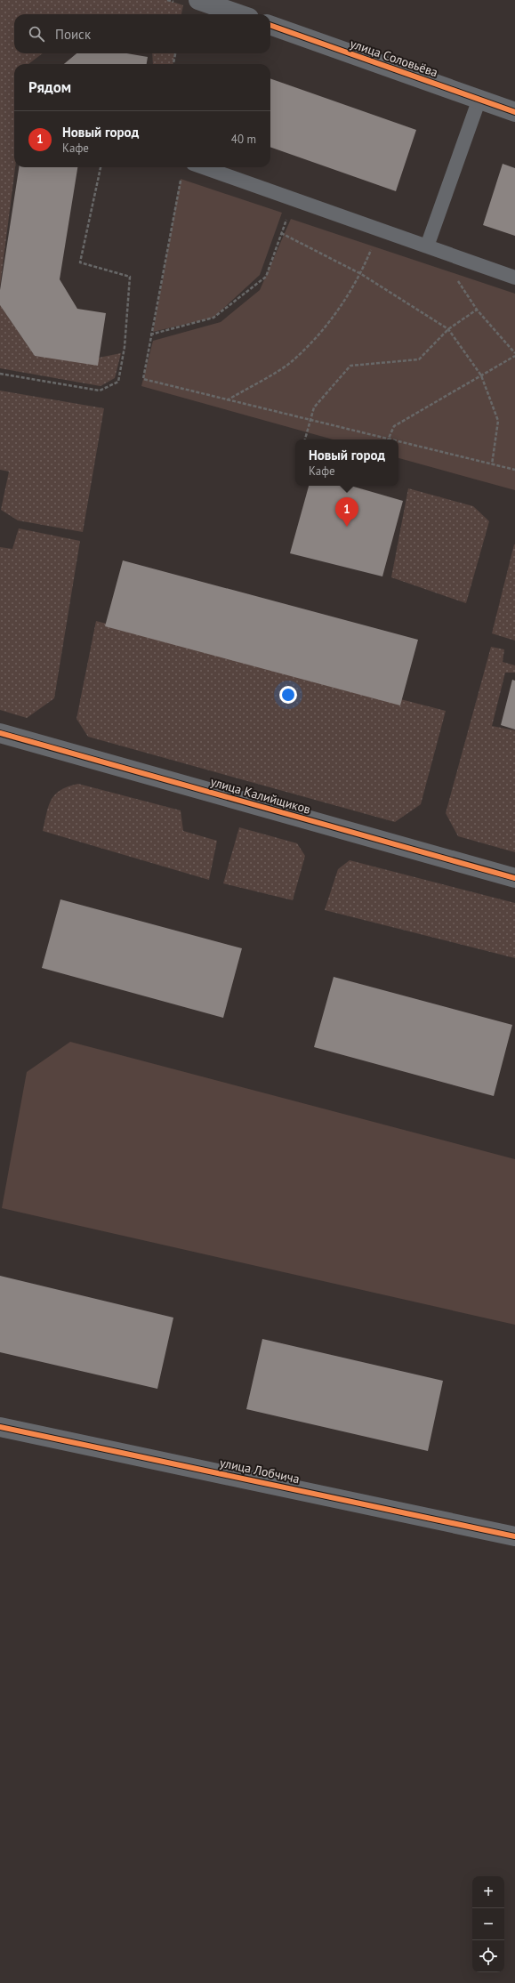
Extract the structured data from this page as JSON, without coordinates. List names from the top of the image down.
{
  "streets": {
    "street": ["улица Соловьёва", "улица Калийщиков", "улица Лобчича"]
  },
  "page": {
    "search": "Поиск",
    "heading": "Рядом",
    "list": [
      {
        "mark": "1",
        "name": "Новый город",
        "note": "Кафе",
        "value": "40 m"
      }
    ],
    "popup": ["Новый город", "Кафе"],
    "pins": "1",
    "map_buttons": ["+", "−"]
  }
}
